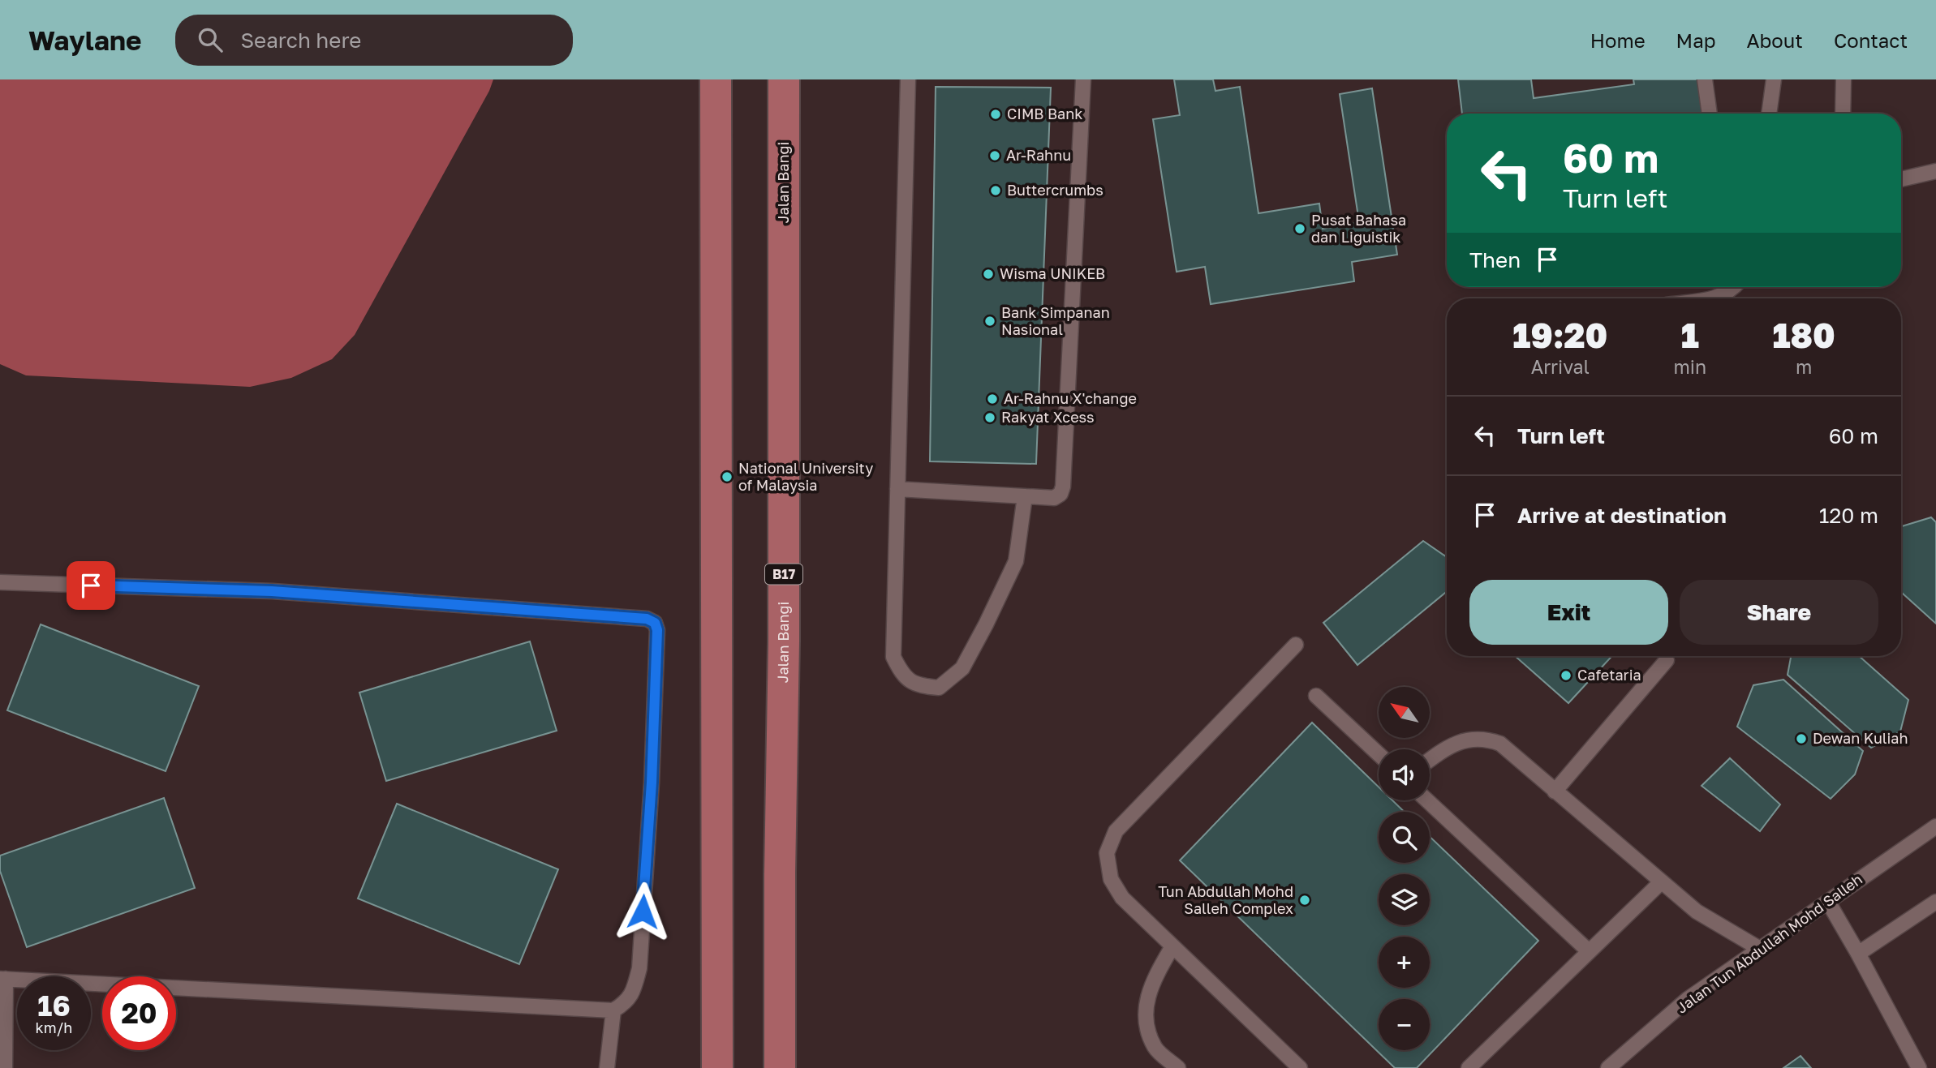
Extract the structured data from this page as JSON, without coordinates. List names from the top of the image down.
{
  "streets": {
    "main road": ["Jalan Bangi", "B17"],
    "lane": ["Jalan Tun Abdullah Mohd Salleh"]
  },
  "places": [
    "CIMB Bank",
    "Ar-Rahnu",
    "Buttercrumbs",
    "Pusat Bahasa dan Liguistik",
    "Wisma UNIKEB",
    "Bank Simpanan Nasional",
    "Ar-Rahnu X'change",
    "Rakyat Xcess",
    "National University of Malaysia",
    "Cafetaria",
    "Dewan Kuliah",
    "Tun Abdullah Mohd Salleh Complex"
  ],
  "north": "top left",
  "page": {
    "header": "Waylane",
    "search": "Search here",
    "nav": [
      "Home",
      "Map",
      "About",
      "Contact"
    ],
    "turn": ["60 m", "Turn left"],
    "then": "Then",
    "eta": [
      "19:20",
      "Arrival",
      "1",
      "min",
      "180",
      "m"
    ],
    "list": [
      {
        "name": "Turn left",
        "value": "60 m"
      },
      {
        "name": "Arrive at destination",
        "value": "120 m"
      }
    ],
    "buttons": ["Exit", "Share"],
    "map_buttons": ["+", "−"],
    "speed": "16 km/h",
    "limit": "20"
  }
}
